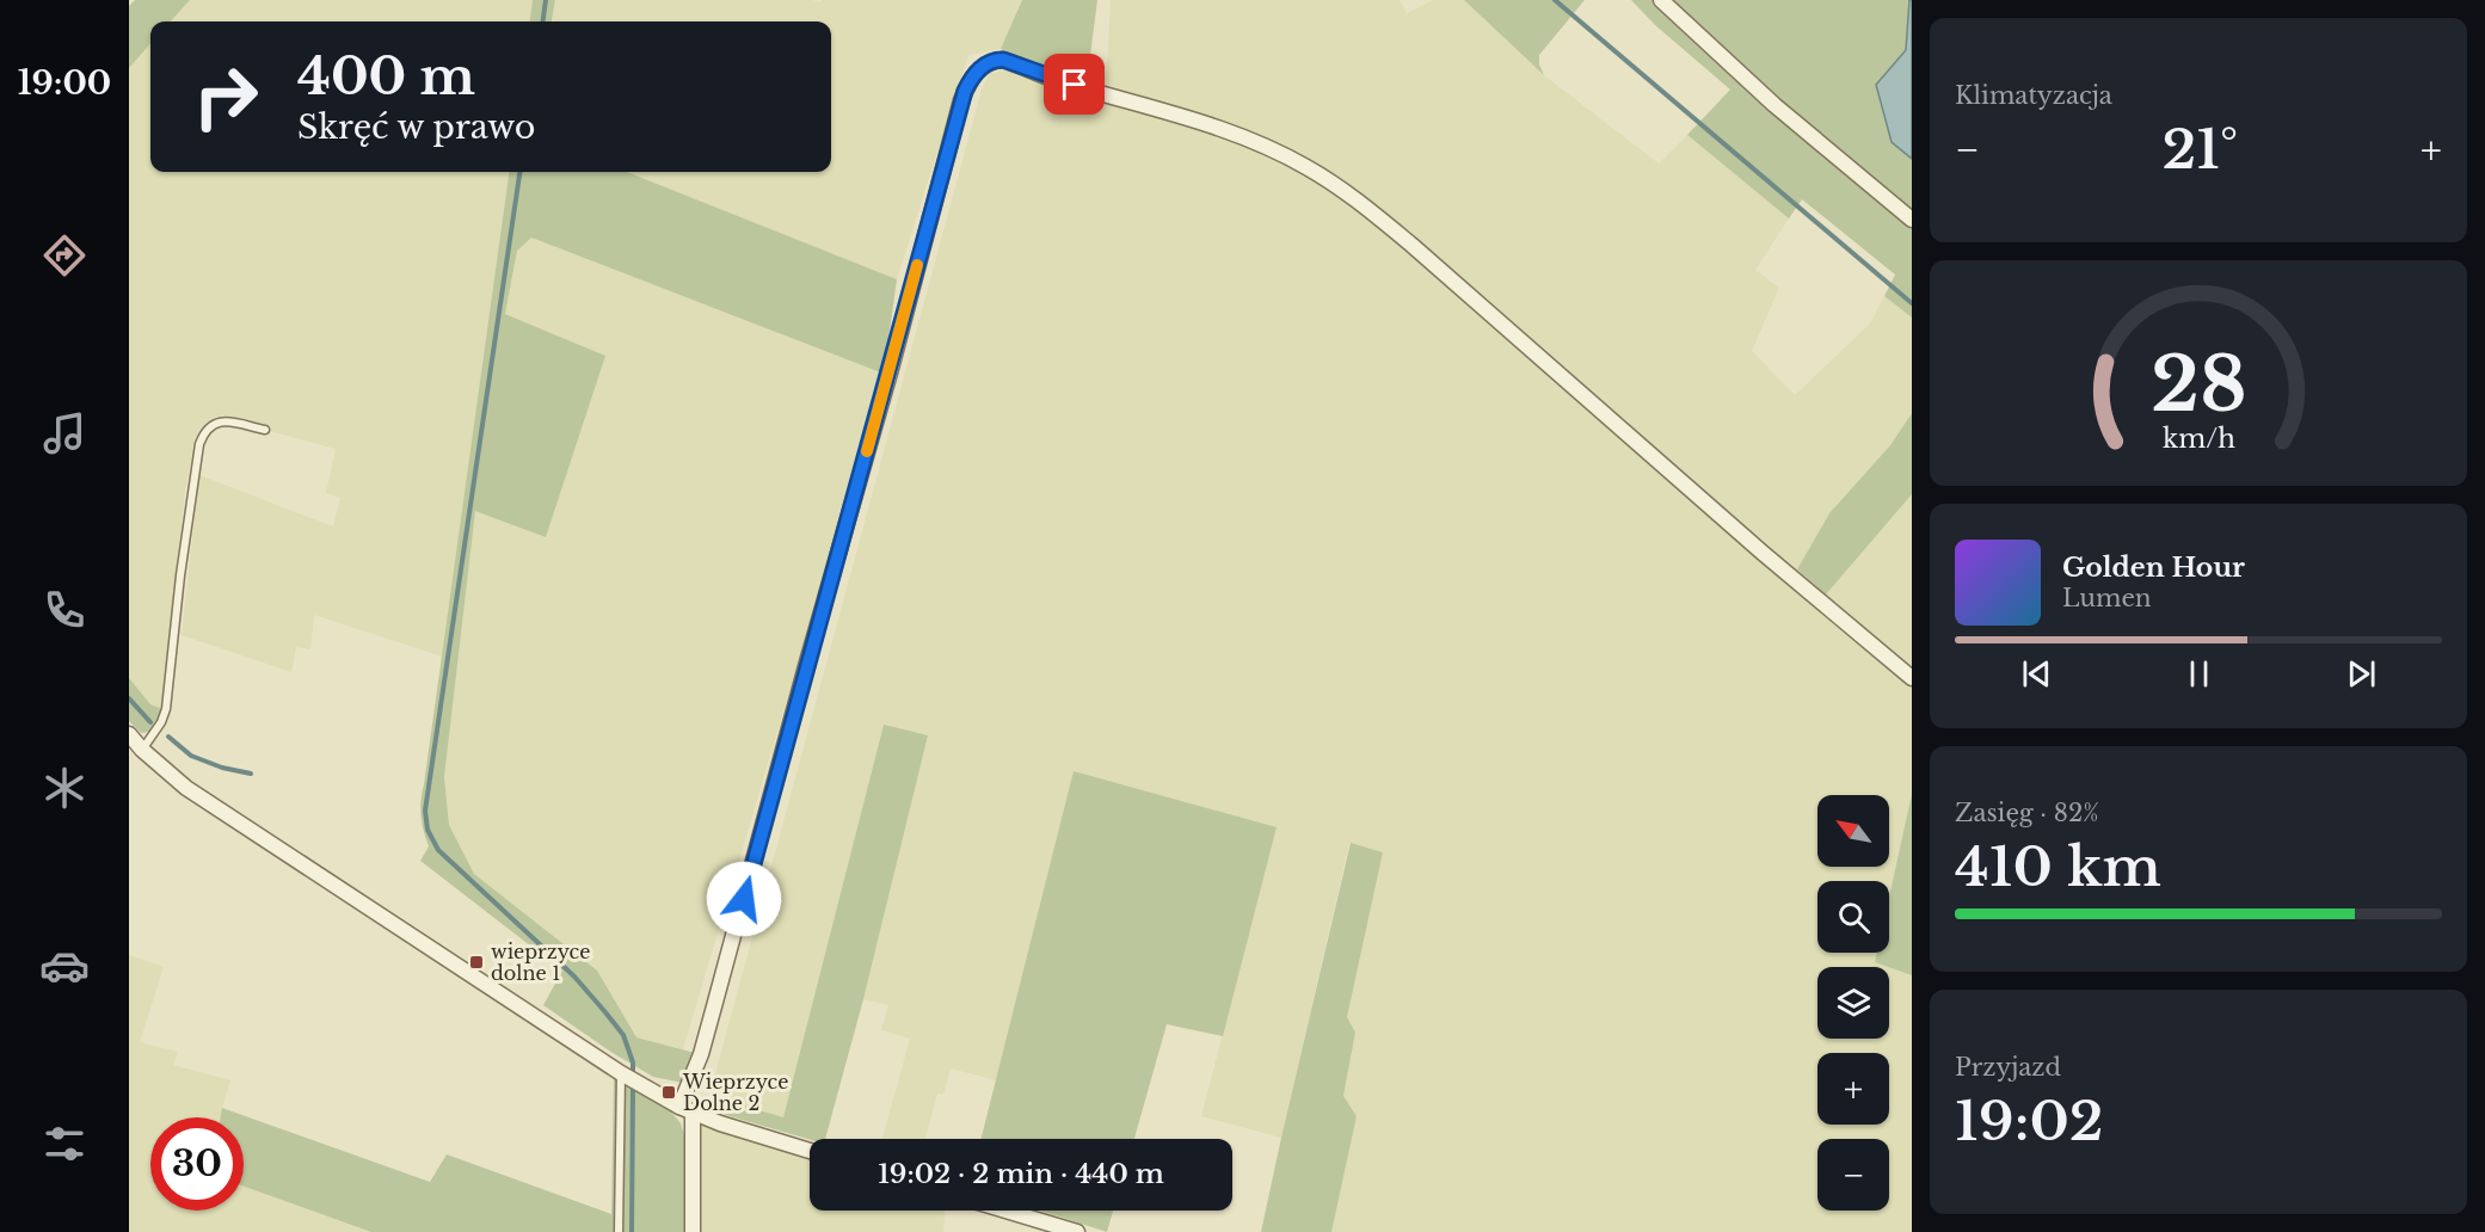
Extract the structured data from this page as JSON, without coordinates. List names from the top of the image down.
{
  "places": {
    "transit": ["wieprzyce dolne 1", "Wieprzyce Dolne 2"]
  },
  "north": "top left",
  "page": {
    "tabs": "19:00",
    "tile": [
      "Klimatyzacja",
      ["Zasięg · 82%", "410 km"],
      ["Przyjazd", "19:02"]
    ],
    "turn": ["400 m", "Skręć w prawo"],
    "heat": ["−", "21°", "+"],
    "song": ["Golden Hour", "Lumen"],
    "map_buttons": ["+", "−"],
    "limit": "30",
    "trip": "19:02 · 2 min · 440 m",
    "gauge": ["28", "km/h"]
  }
}
